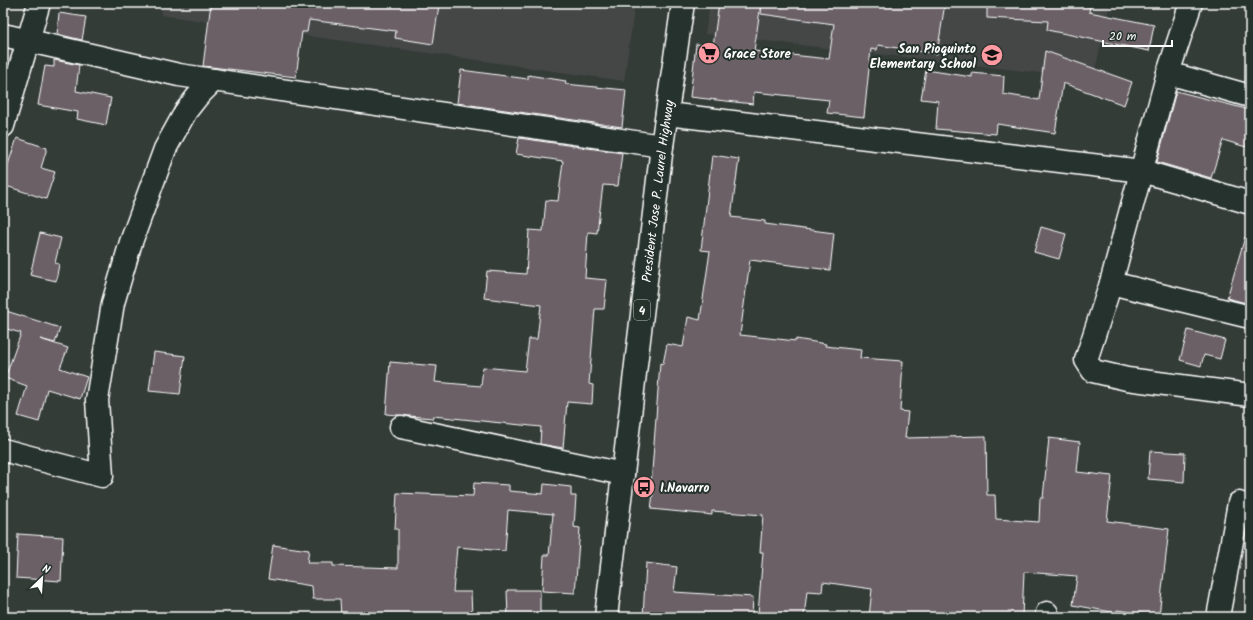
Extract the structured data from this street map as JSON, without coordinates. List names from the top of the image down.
{
  "streets": {
    "main road": ["President Jose P. Laurel Highway", "4"]
  },
  "places": {
    "supermarket": ["Grace Store"],
    "school or university": ["San Pioquinto Elementary School"],
    "bus stop": ["I.Navarro"]
  },
  "scale_bar": "20 m",
  "north": "top right"
}
